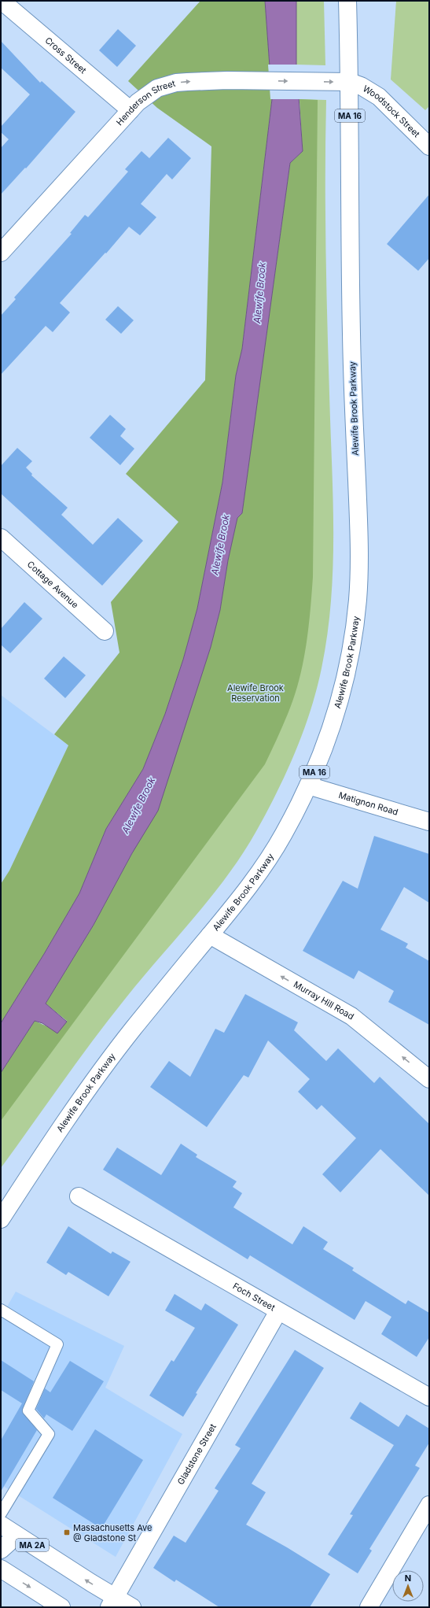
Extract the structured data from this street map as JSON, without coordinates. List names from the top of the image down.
{
  "streets": {
    "street": [
      "Cross Street",
      "Henderson Street",
      "Woodstock Street",
      "MA 16",
      "Alewife Brook Parkway",
      "Cottage Avenue",
      "Matignon Road",
      "Murray Hill Road",
      "Foch Street",
      "Gladstone Street",
      "MA 2A"
    ]
  },
  "crossings": [
    ["Cross Street", "Henderson Street"],
    ["Henderson Street", "Woodstock Street"],
    ["Henderson Street", "Alewife Brook Parkway"],
    ["Woodstock Street", "Alewife Brook Parkway"],
    ["Alewife Brook Parkway", "Matignon Road"],
    ["Alewife Brook Parkway", "Murray Hill Road"],
    ["Foch Street", "Gladstone Street"],
    ["Gladstone Street", "MA 2A"]
  ],
  "one_way": ["Henderson Street", "Murray Hill Road"],
  "water": ["Alewife Brook"],
  "parks": ["Alewife Brook Reservation"],
  "places": {
    "transit": ["Massachusetts Ave @ Gladstone St"]
  },
  "north": "top"
}
